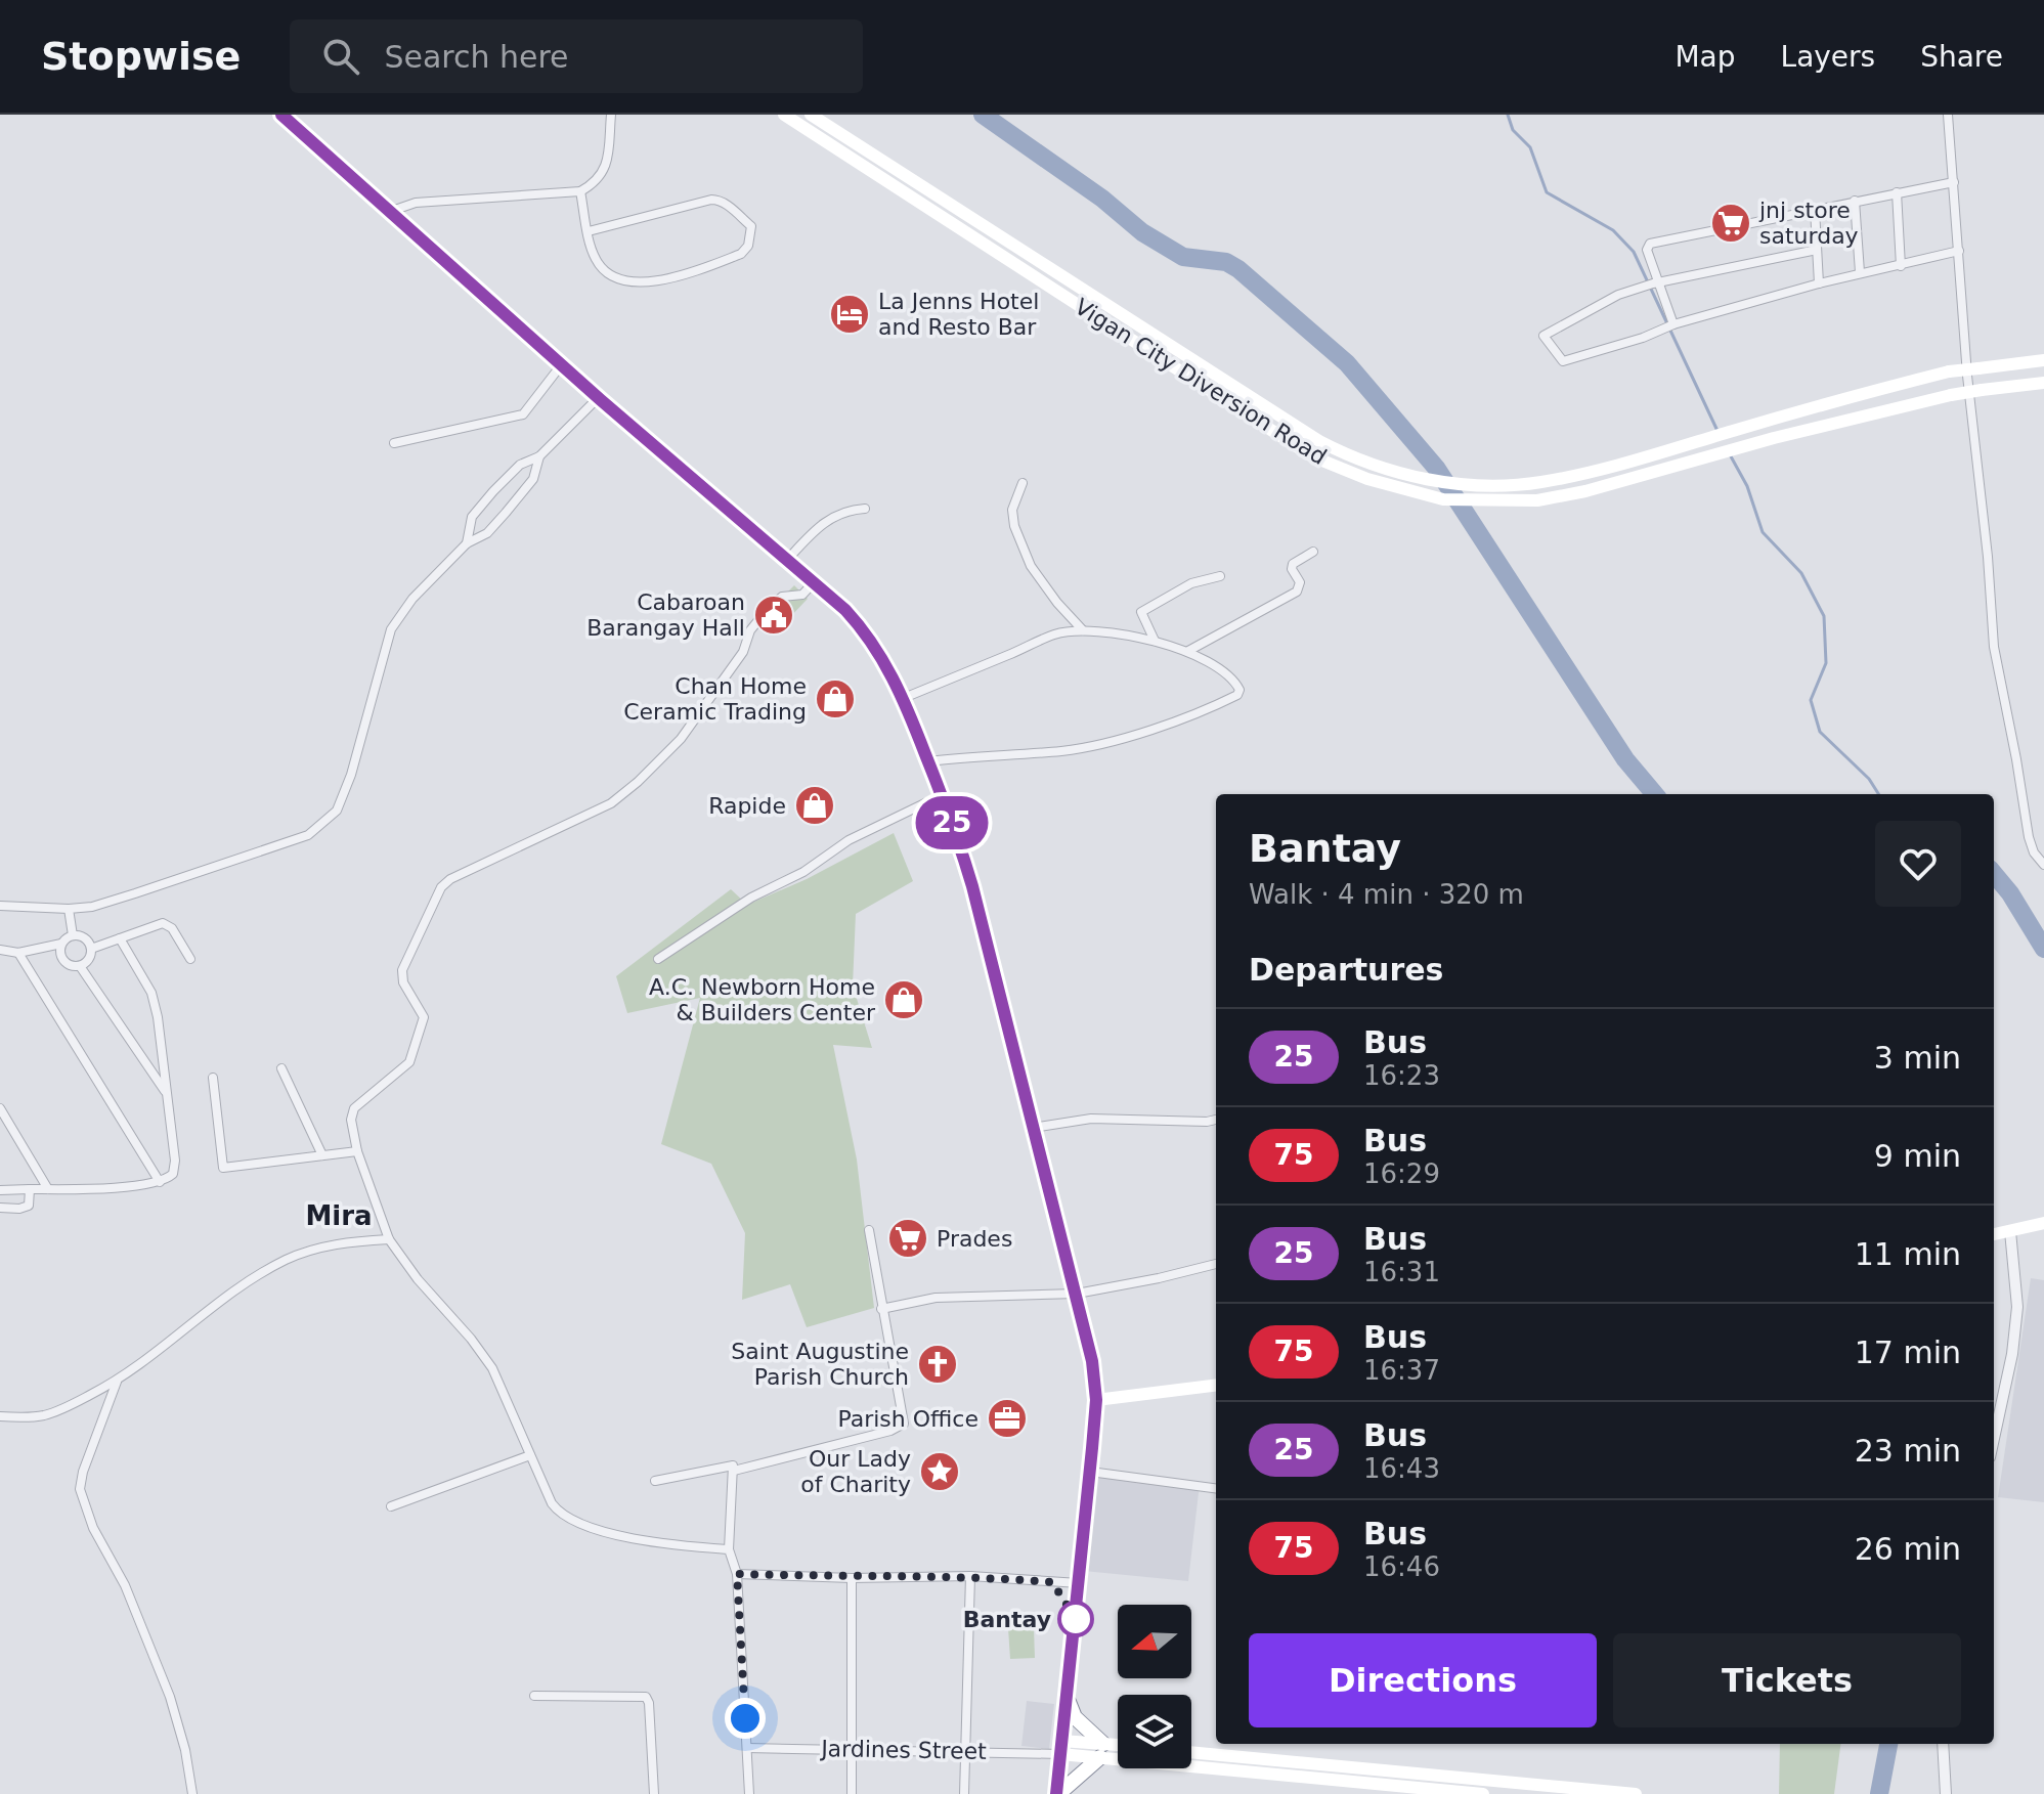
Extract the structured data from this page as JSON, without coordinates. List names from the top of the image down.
{
  "streets": {
    "main road": ["Vigan City Diversion Road"],
    "street": ["Jardines Street"]
  },
  "districts": ["Mira"],
  "places": {
    "supermarket": ["jnj store saturday", "Prades"],
    "hotel": ["La Jenns Hotel and Resto Bar"],
    "public building": ["Cabaroan Barangay Hall"],
    "shop": ["Chan Home Ceramic Trading", "Rapide", "A.C. Newborn Home & Builders Center"],
    "church": ["Saint Augustine Parish Church"],
    "office": ["Parish Office"],
    "place": ["Our Lady of Charity"],
    "other": ["Bantay"]
  },
  "lines": ["bus line 25"],
  "north": "left",
  "page": {
    "header": "Stopwise",
    "search": "Search here",
    "nav": ["Map", "Layers", "Share"],
    "on_map": "25",
    "heading": [
      ["Bantay", "Walk · 4 min · 320 m"],
      "Departures"
    ],
    "list": [
      {
        "mark": "25",
        "name": "Bus",
        "note": "16:23",
        "value": "3 min"
      },
      {
        "mark": "75",
        "name": "Bus",
        "note": "16:29",
        "value": "9 min"
      },
      {
        "mark": "25",
        "name": "Bus",
        "note": "16:31",
        "value": "11 min"
      },
      {
        "mark": "75",
        "name": "Bus",
        "note": "16:37",
        "value": "17 min"
      },
      {
        "mark": "25",
        "name": "Bus",
        "note": "16:43",
        "value": "23 min"
      },
      {
        "mark": "75",
        "name": "Bus",
        "note": "16:46",
        "value": "26 min"
      }
    ],
    "buttons": ["Directions", "Tickets"]
  }
}
